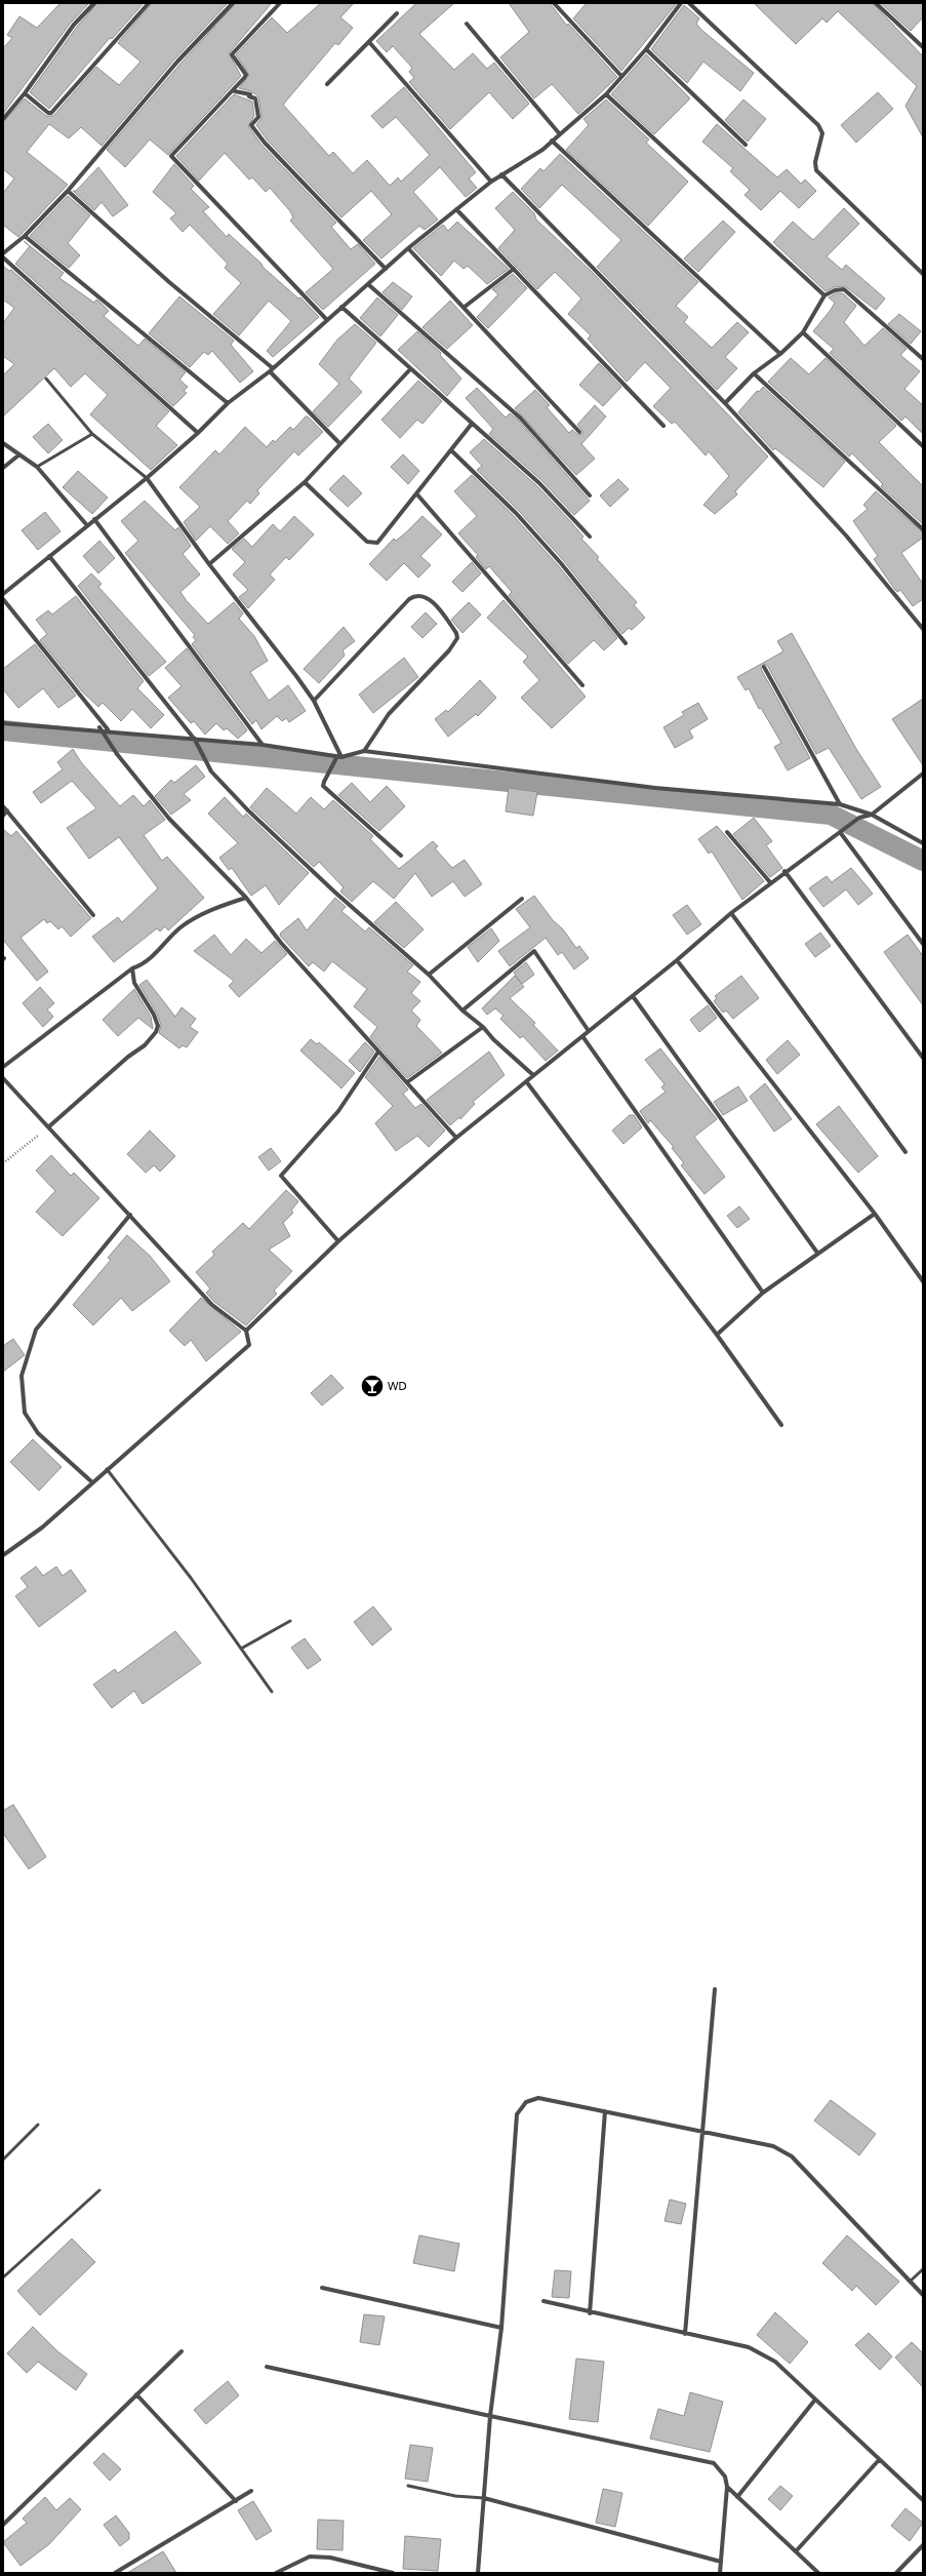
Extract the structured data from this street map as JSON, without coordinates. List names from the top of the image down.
{
  "places": {
    "bar": ["WD"]
  }
}
